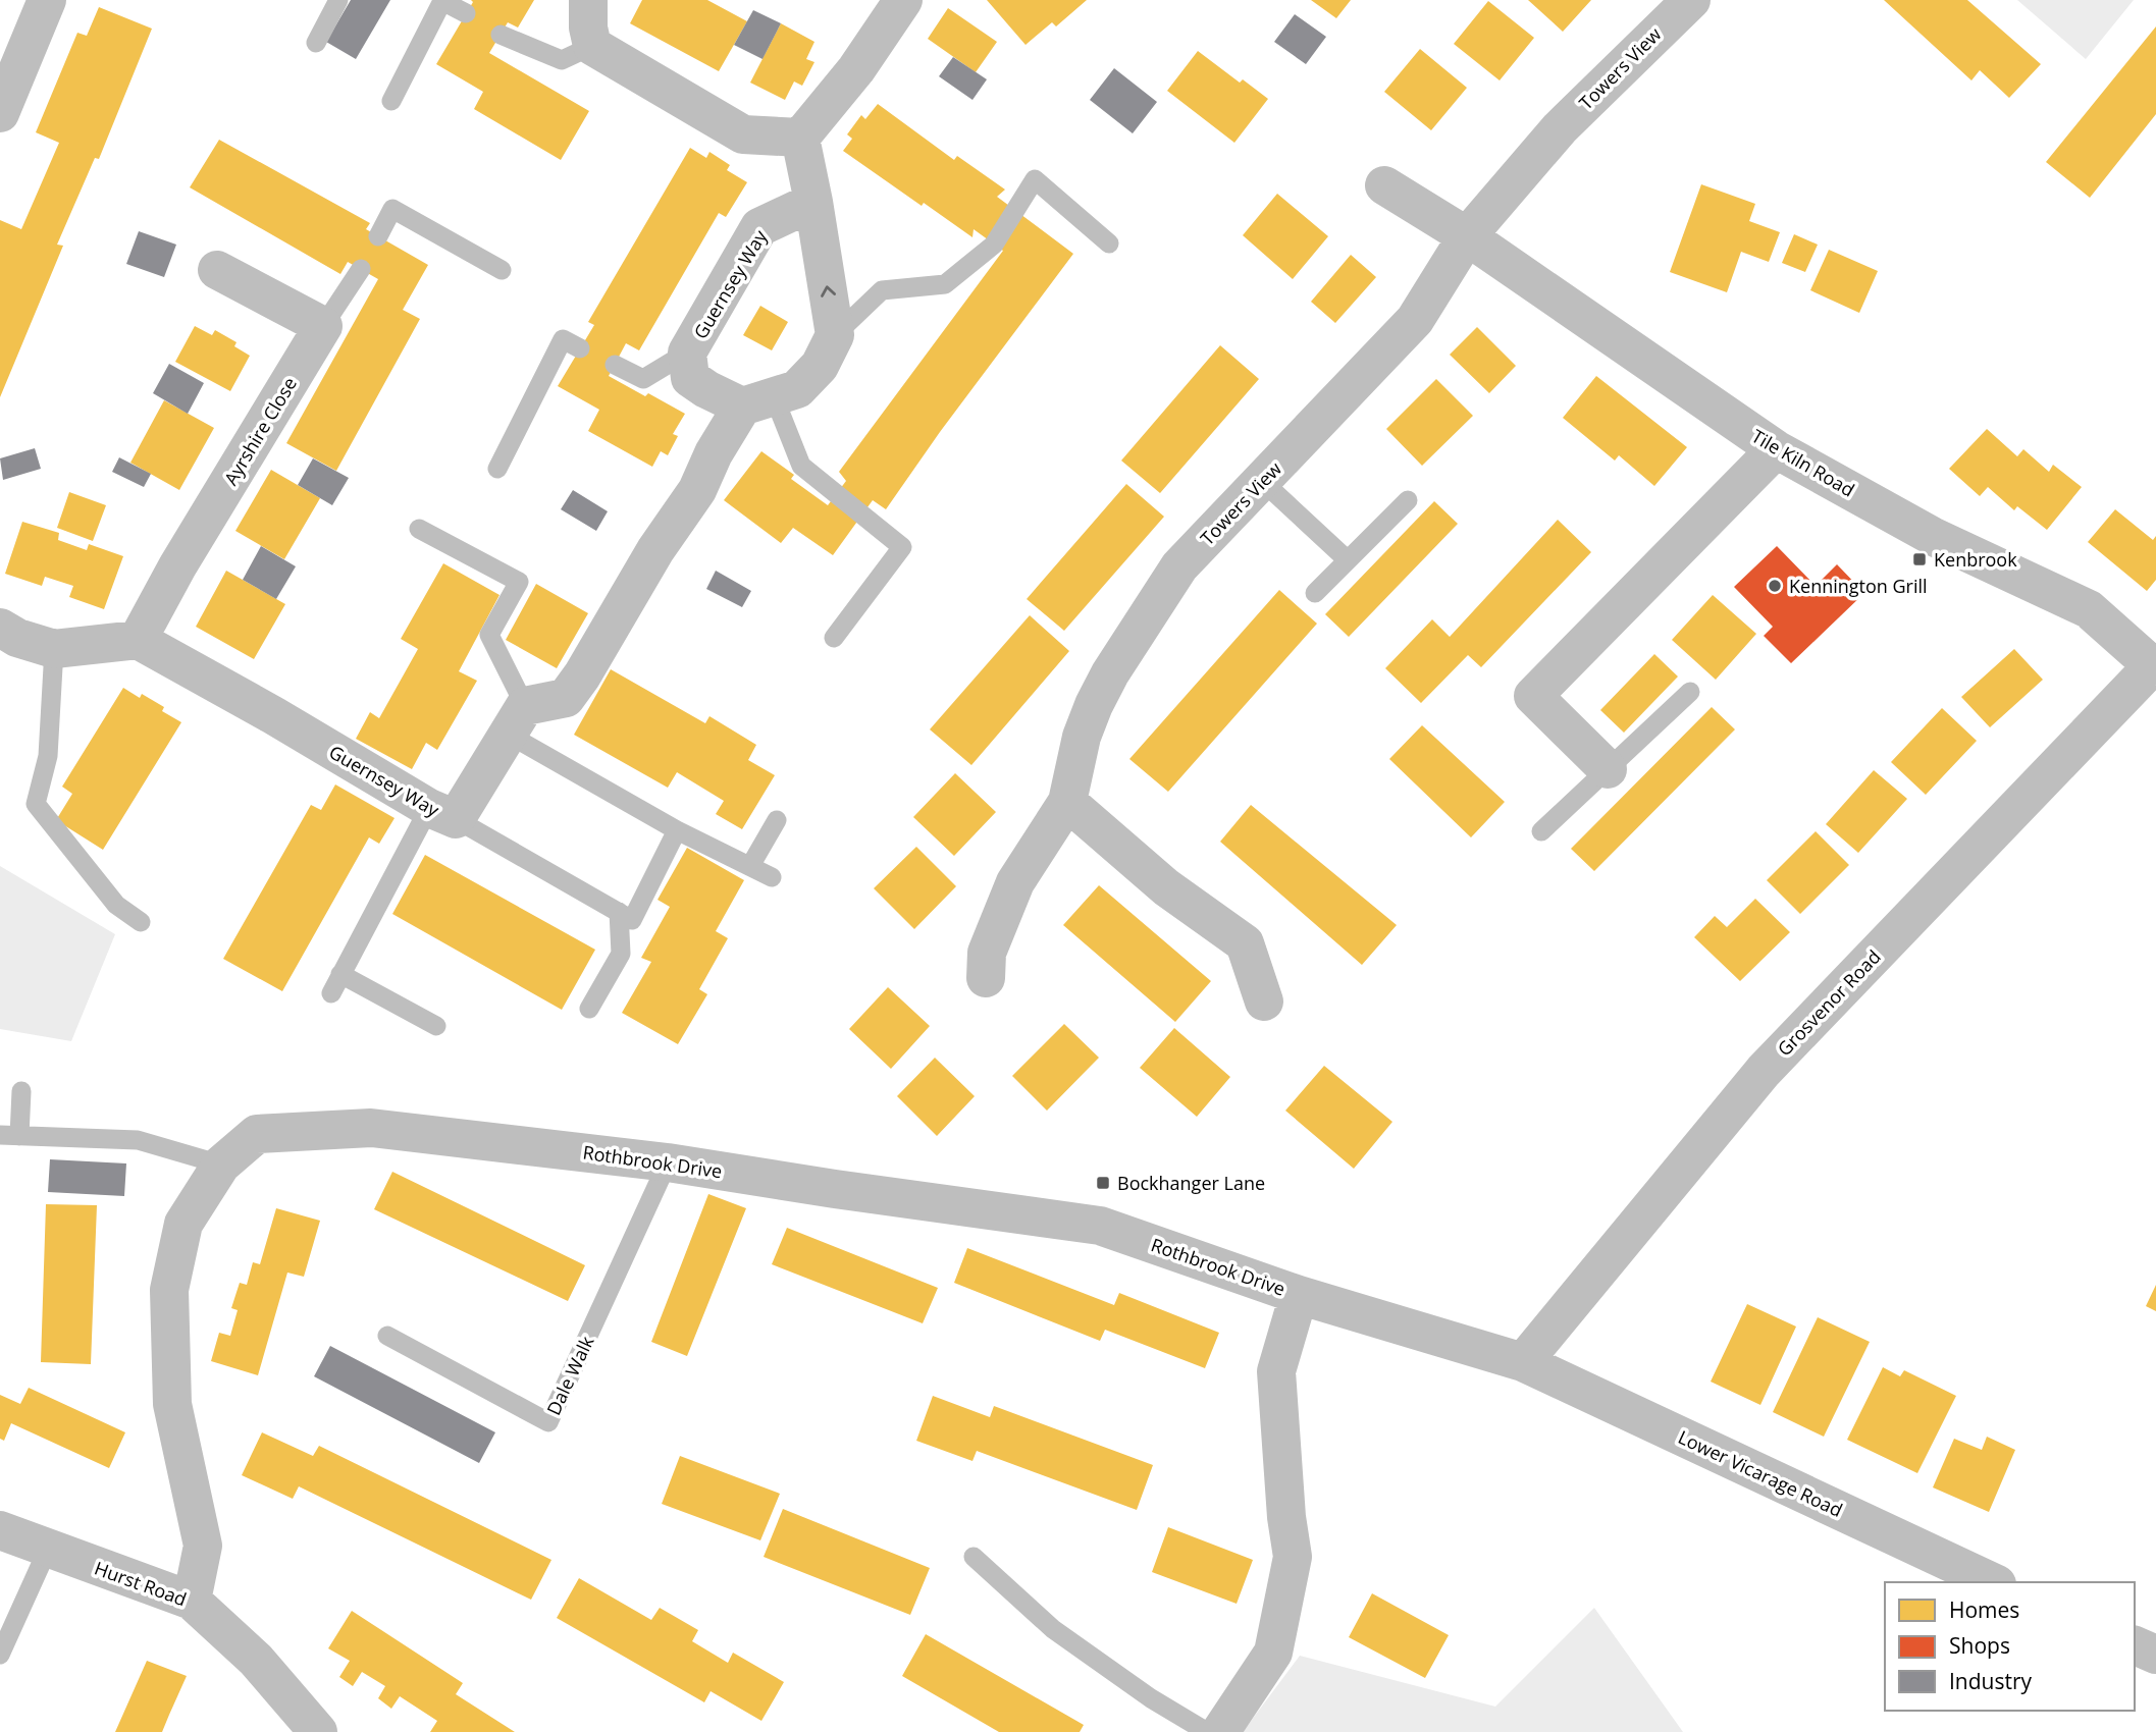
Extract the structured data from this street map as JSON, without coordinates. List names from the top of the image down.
{
  "streets": {
    "street": [
      "Towers View",
      "Guernsey Way",
      "Ayrshire Close",
      "Tile Kiln Road",
      "Grosvenor Road",
      "Rothbrook Drive",
      "Lower Vicarage Road",
      "Hurst Road"
    ],
    "lane": ["Dale Walk"]
  },
  "crossings": [
    ["Towers View", "Tile Kiln Road"],
    ["Guernsey Way", "Ayrshire Close"],
    ["Tile Kiln Road", "Grosvenor Road"],
    ["Grosvenor Road", "Rothbrook Drive"],
    ["Grosvenor Road", "Lower Vicarage Road"],
    ["Rothbrook Drive", "Dale Walk"],
    ["Rothbrook Drive", "Lower Vicarage Road"],
    ["Rothbrook Drive", "Hurst Road"]
  ],
  "places": {
    "transit": ["Kenbrook", "Bockhanger Lane"],
    "other": ["Kennington Grill"]
  },
  "legend": ["Homes", "Shops", "Industry"]
}
